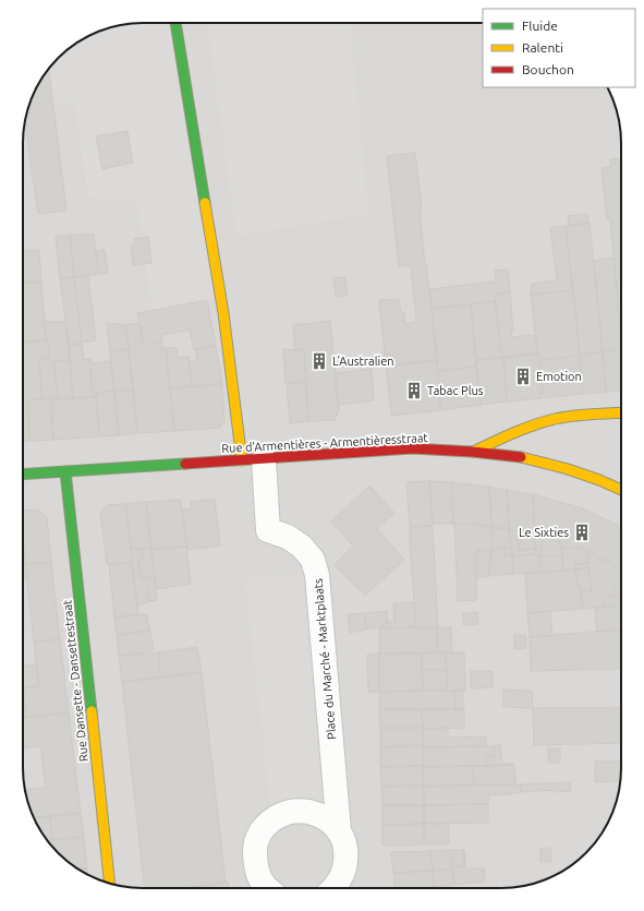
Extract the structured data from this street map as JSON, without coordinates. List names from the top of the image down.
{
  "streets": {
    "street": ["Rue d'Armentières - Armentièresstraat", "Place du Marché - Marktplaats", "Rue Dansette - Dansettestraat"]
  },
  "crossings": [
    ["Rue d'Armentières - Armentièresstraat", "Place du Marché - Marktplaats"],
    ["Rue d'Armentières - Armentièresstraat", "Rue Dansette - Dansettestraat"]
  ],
  "places": {
    "building": [
      "L'Australien",
      "Emotion",
      "Tabac Plus",
      "Le Sixties"
    ]
  },
  "legend": ["Fluide", "Ralenti", "Bouchon"]
}
